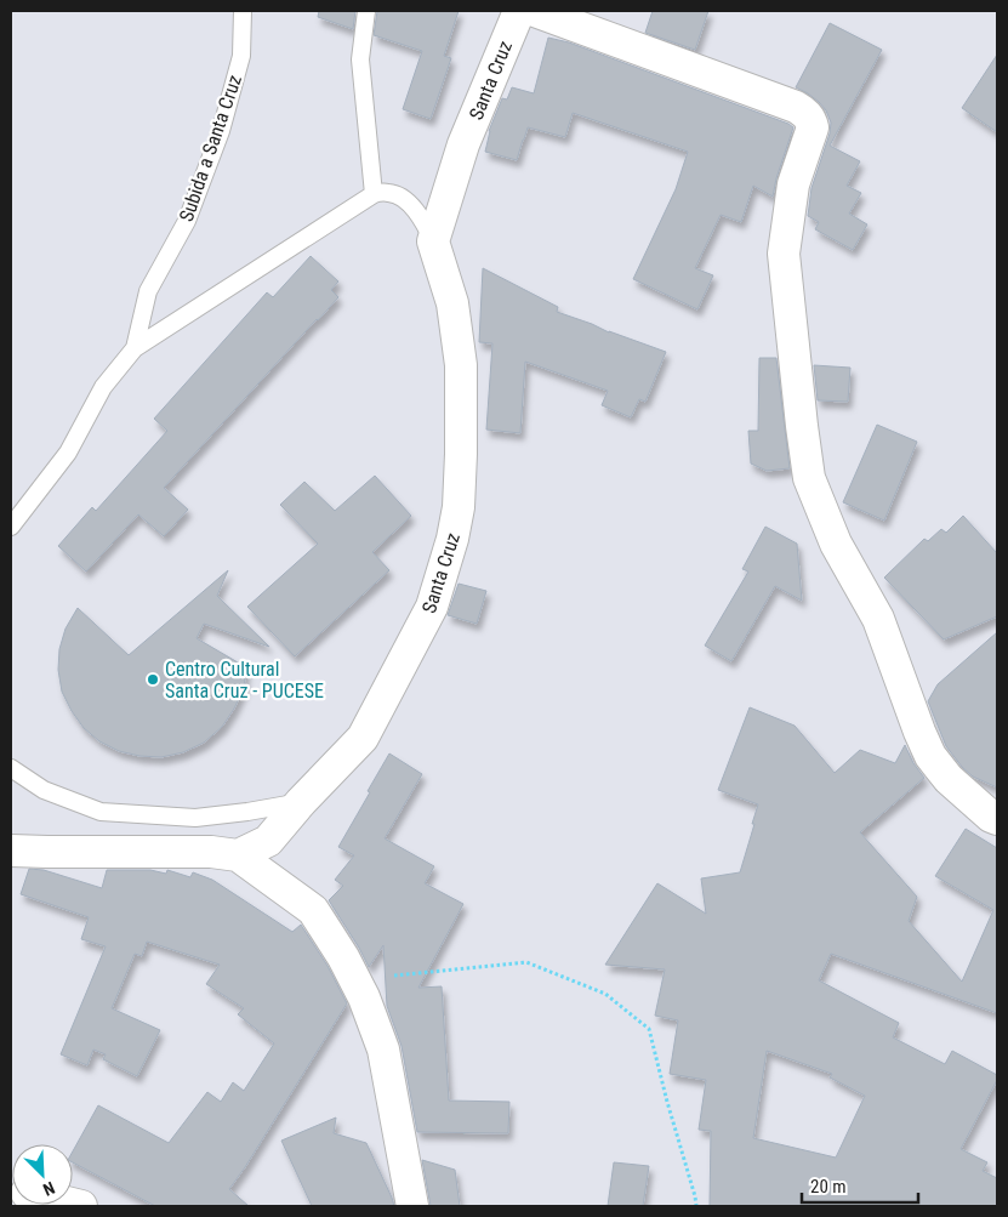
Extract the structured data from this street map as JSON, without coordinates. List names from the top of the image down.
{
  "streets": {
    "street": ["Santa Cruz"],
    "lane": ["Subida a Santa Cruz"]
  },
  "places": ["Centro Cultural Santa Cruz - PUCESE"],
  "scale_bar": "20 m",
  "north": "bottom right"
}
